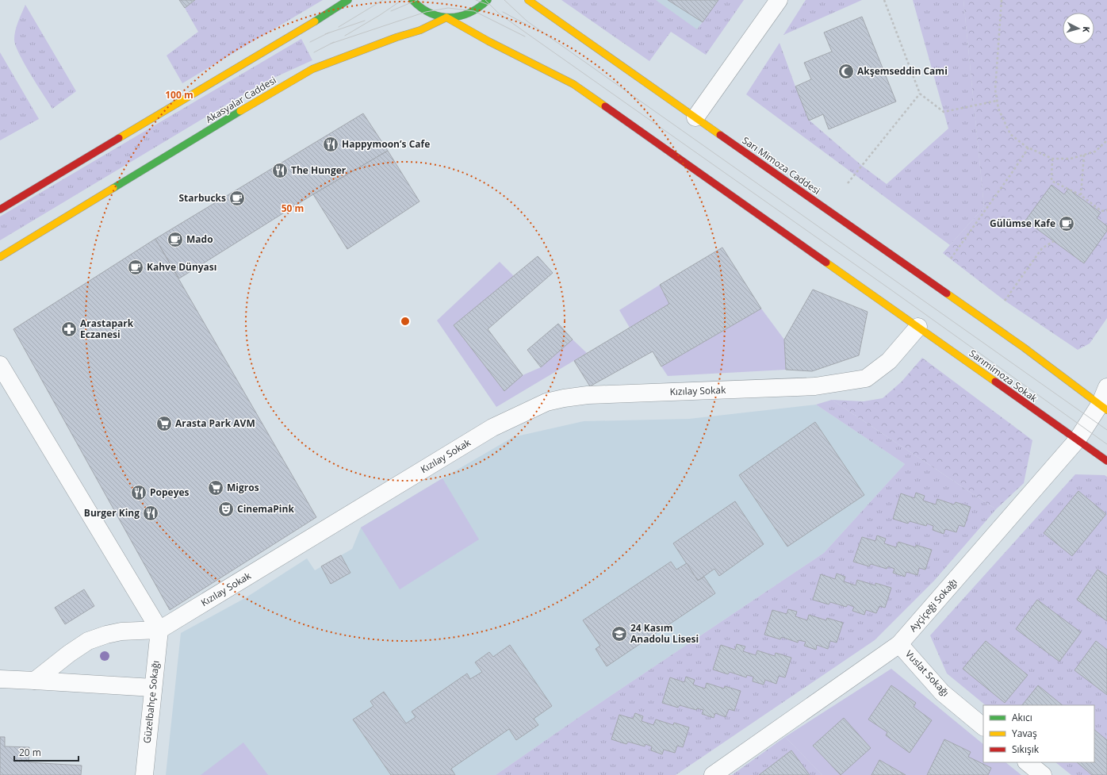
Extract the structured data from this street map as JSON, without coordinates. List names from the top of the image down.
{
  "streets": {
    "main road": ["Akasyalar Caddesi", "Sarı Mimoza Caddesi", "Sarımimoza Sokak"],
    "street": [
      "Kızılay Sokak",
      "Ayçiçeği Sokağı",
      "Vuslat Sokağı",
      "Güzelbahçe Sokağı"
    ]
  },
  "crossings": [
    ["Sarı Mimoza Caddesi", "Ayçiçeği Sokağı"],
    ["Sarımimoza Sokak", "Kızılay Sokak"],
    ["Sarımimoza Sokak", "Ayçiçeği Sokağı"],
    ["Kızılay Sokak", "Güzelbahçe Sokağı"],
    ["Ayçiçeği Sokağı", "Vuslat Sokağı"]
  ],
  "places": {
    "mosque": ["Akşemseddin Cami"],
    "restaurant": [
      "Happymoon’s Cafe",
      "The Hunger",
      "Popeyes",
      "Burger King"
    ],
    "cafe": [
      "Starbucks",
      "Gülümse Kafe",
      "Mado",
      "Kahve Dünyası"
    ],
    "pharmacy": ["Arastapark Eczanesi"],
    "supermarket": ["Arasta Park AVM", "Migros"],
    "theatre": ["CinemaPink"],
    "school or university": ["24 Kasım Anadolu Lisesi"]
  },
  "legend": ["Akıcı", "Yavaş", "Sıkışık"],
  "scale_bar": "20 m",
  "north": "right",
  "rings": ["100 m", "50 m"]
}
